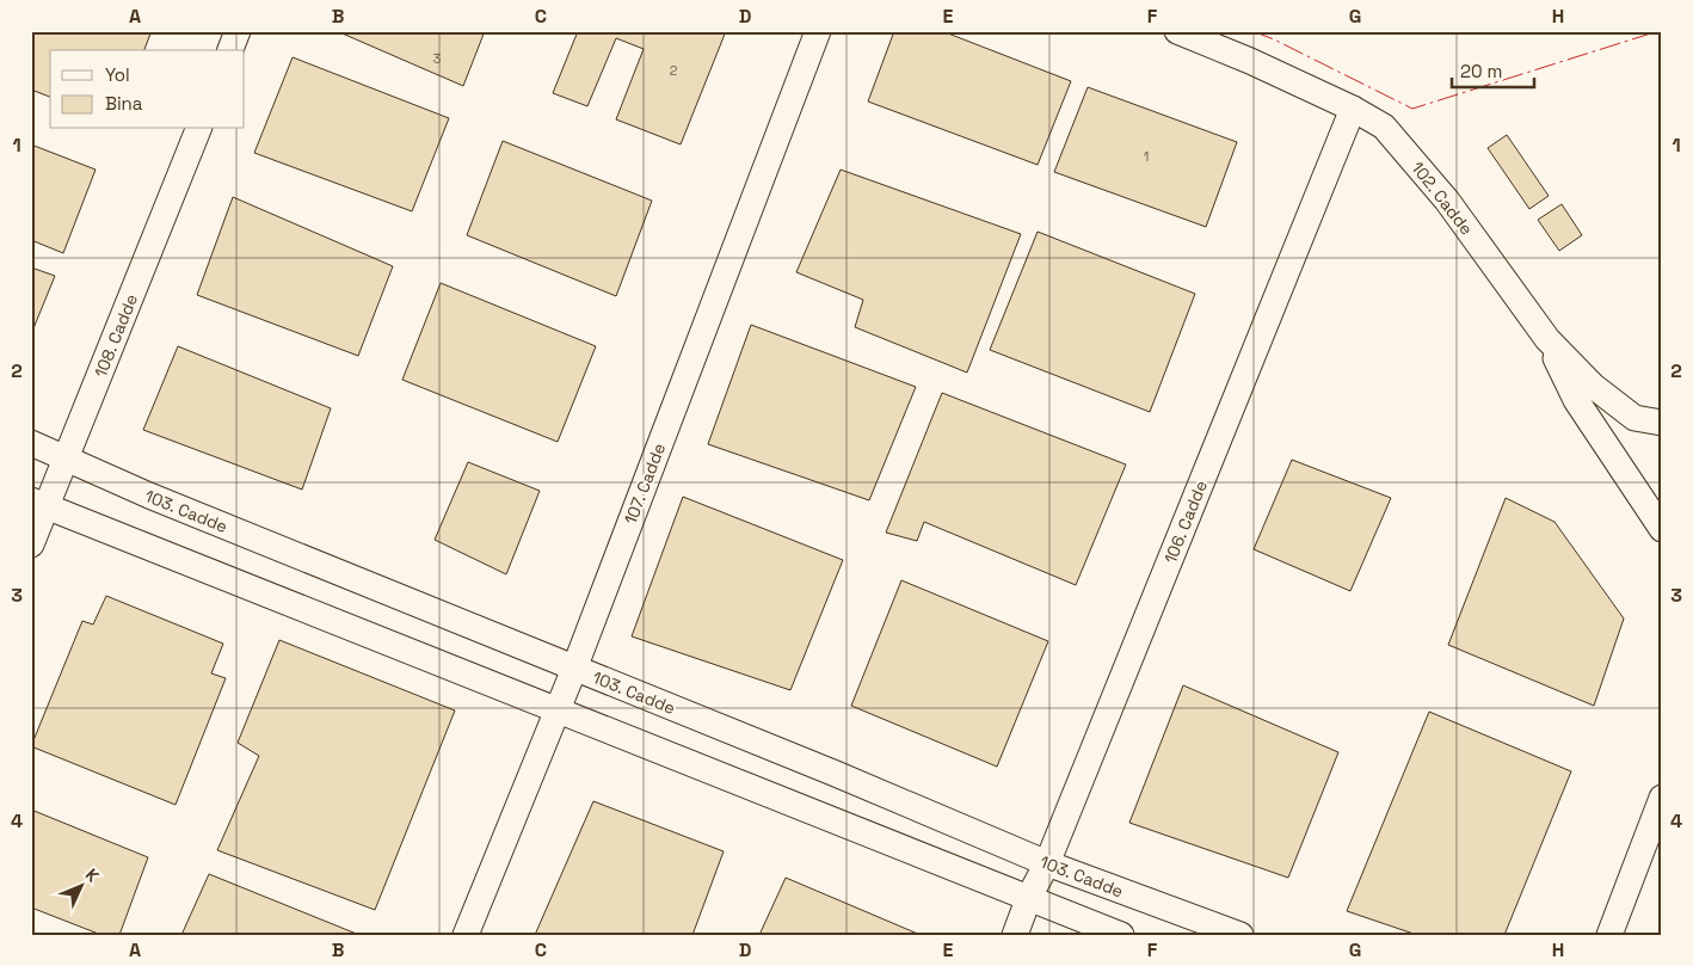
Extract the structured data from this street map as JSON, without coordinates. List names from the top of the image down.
{
  "streets": {
    "street": [
      "102. Cadde",
      "108. Cadde",
      "107. Cadde",
      "103. Cadde",
      "106. Cadde"
    ]
  },
  "crossings": [
    ["102. Cadde", "106. Cadde"],
    ["108. Cadde", "103. Cadde"],
    ["107. Cadde", "103. Cadde"],
    ["103. Cadde", "106. Cadde"]
  ],
  "house_numbers": ["3", "2", "1"],
  "legend": ["Yol", "Bina"],
  "scale_bar": "20 m",
  "north": "top right",
  "grid": {
    "columns": [
      "A",
      "B",
      "C",
      "D",
      "E",
      "F",
      "G",
      "H"
    ],
    "rows": [
      "1",
      "2",
      "3",
      "4"
    ]
  }
}
